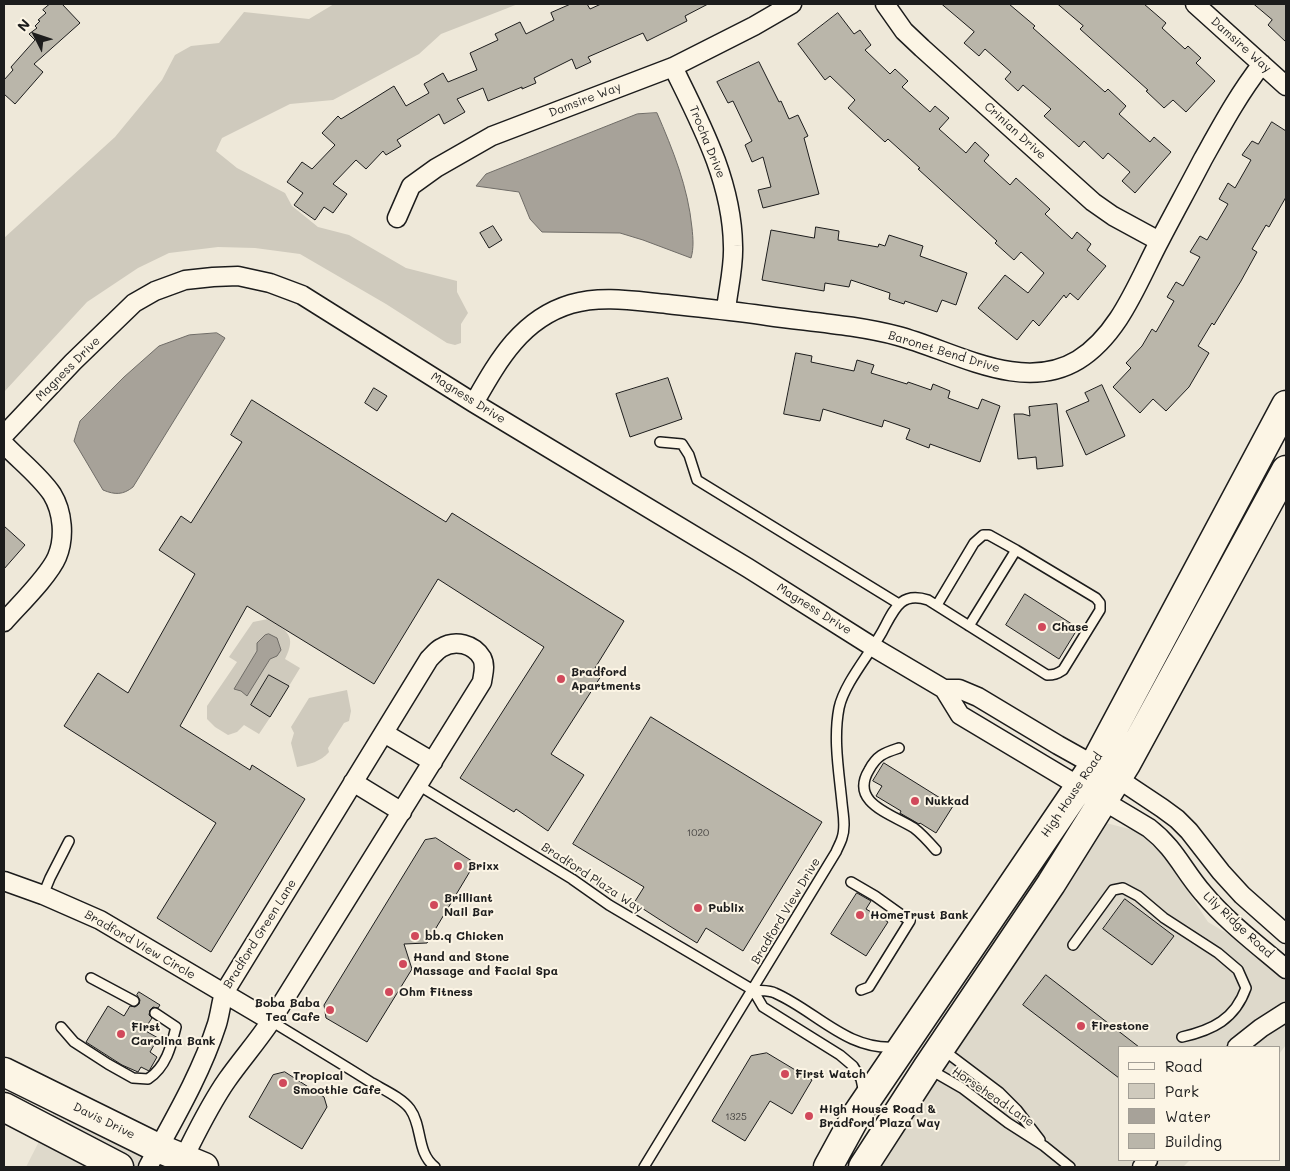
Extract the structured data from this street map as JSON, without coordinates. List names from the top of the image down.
{
  "streets": {
    "main road": ["High House Road", "Davis Drive"],
    "street": [
      "Damsire Way",
      "Crinian Drive",
      "Trocha Drive",
      "Baronet Bend Drive",
      "Magness Drive",
      "Lily Ridge Road",
      "Bradford Green Lane",
      "Bradford View Circle"
    ],
    "lane": ["Bradford Plaza Way", "Bradford View Drive", "Horsehead Lane"]
  },
  "crossings": [
    ["Damsire Way", "Trocha Drive"],
    ["Damsire Way", "Baronet Bend Drive"],
    ["Crinian Drive", "Baronet Bend Drive"],
    ["Trocha Drive", "Baronet Bend Drive"],
    ["Baronet Bend Drive", "Magness Drive"],
    ["Magness Drive", "High House Road"],
    ["Magness Drive", "Bradford View Drive"],
    ["Magness Drive", "Lily Ridge Road"],
    ["High House Road", "Bradford Plaza Way"],
    ["High House Road", "Lily Ridge Road"],
    ["Bradford Plaza Way", "Bradford View Drive"],
    ["Bradford Plaza Way", "Bradford Green Lane"],
    ["Bradford Green Lane", "Bradford View Circle"],
    ["Bradford Green Lane", "Davis Drive"]
  ],
  "places": [
    "Chase",
    "Bradford Apartments",
    "Nukkad",
    "Brixx",
    "Brilliant Nail Bar",
    "Publix",
    "HomeTrust Bank",
    "bb.q Chicken",
    "Hand and Stone Massage and Facial Spa",
    "Ohm Fitness",
    "Boba Baba Tea Cafe",
    "Firestone",
    "First Carolina Bank",
    "First Watch",
    "Tropical Smoothie Cafe",
    "High House Road & Bradford Plaza Way"
  ],
  "house_numbers": ["1020", "1325"],
  "legend": [
    "Road",
    "Park",
    "Water",
    "Building"
  ],
  "north": "top left"
}
